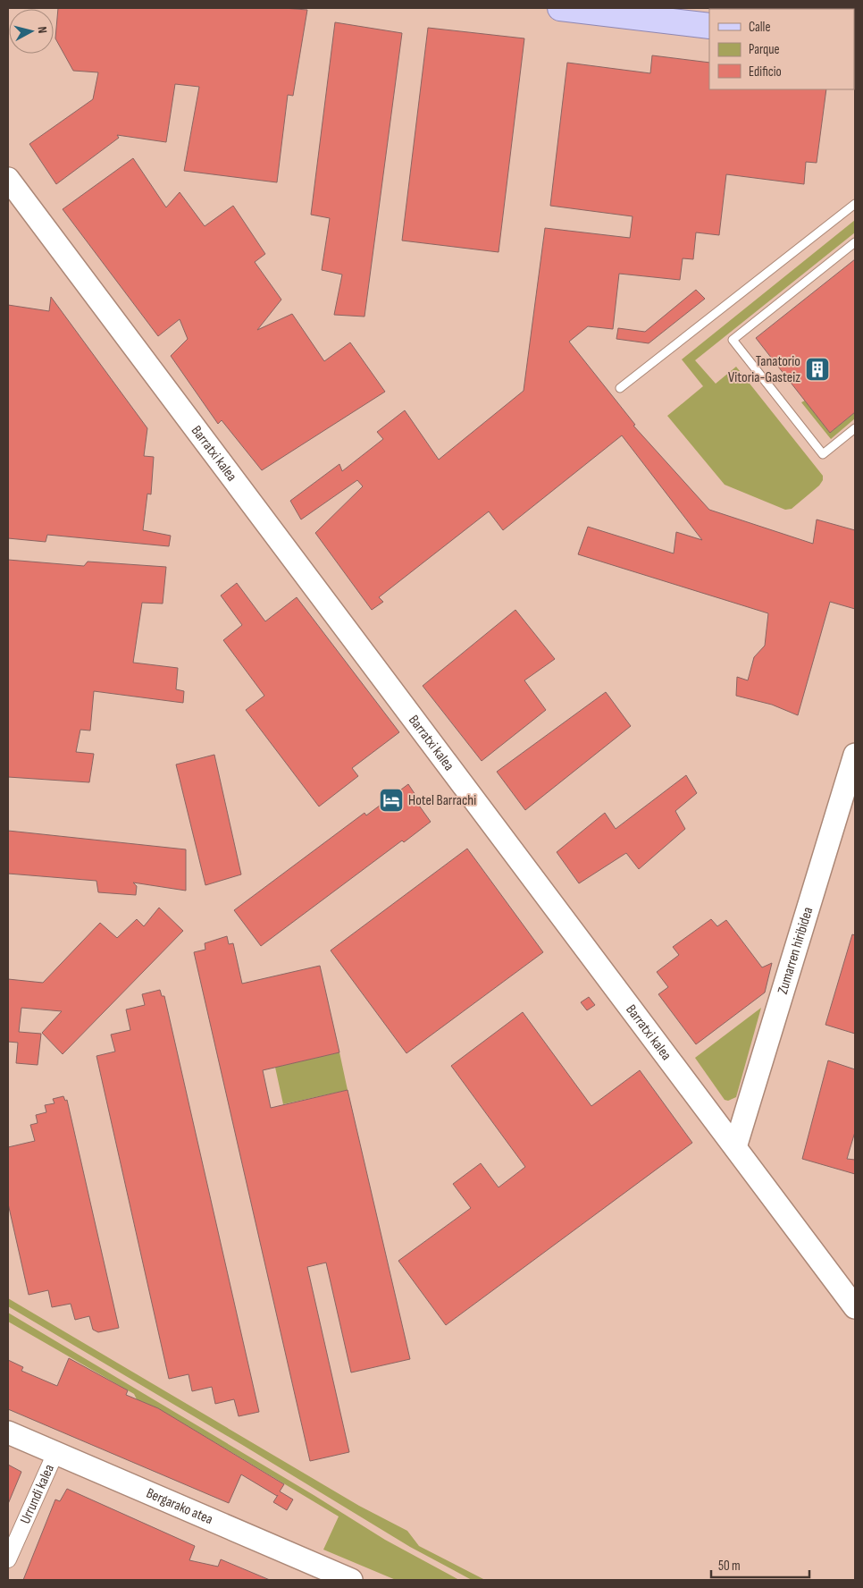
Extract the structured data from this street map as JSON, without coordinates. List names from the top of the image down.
{
  "streets": {
    "street": [
      "Barratxi kalea",
      "Zumarren hiribidea",
      "Urrundi kalea",
      "Bergarako atea"
    ]
  },
  "crossings": [
    ["Barratxi kalea", "Zumarren hiribidea"],
    ["Urrundi kalea", "Bergarako atea"]
  ],
  "places": {
    "building": ["Tanatorio Vitoria-Gasteiz"],
    "hotel": ["Hotel Barrachi"]
  },
  "legend": ["Calle", "Parque", "Edificio"],
  "scale_bar": "50 m",
  "north": "right"
}
